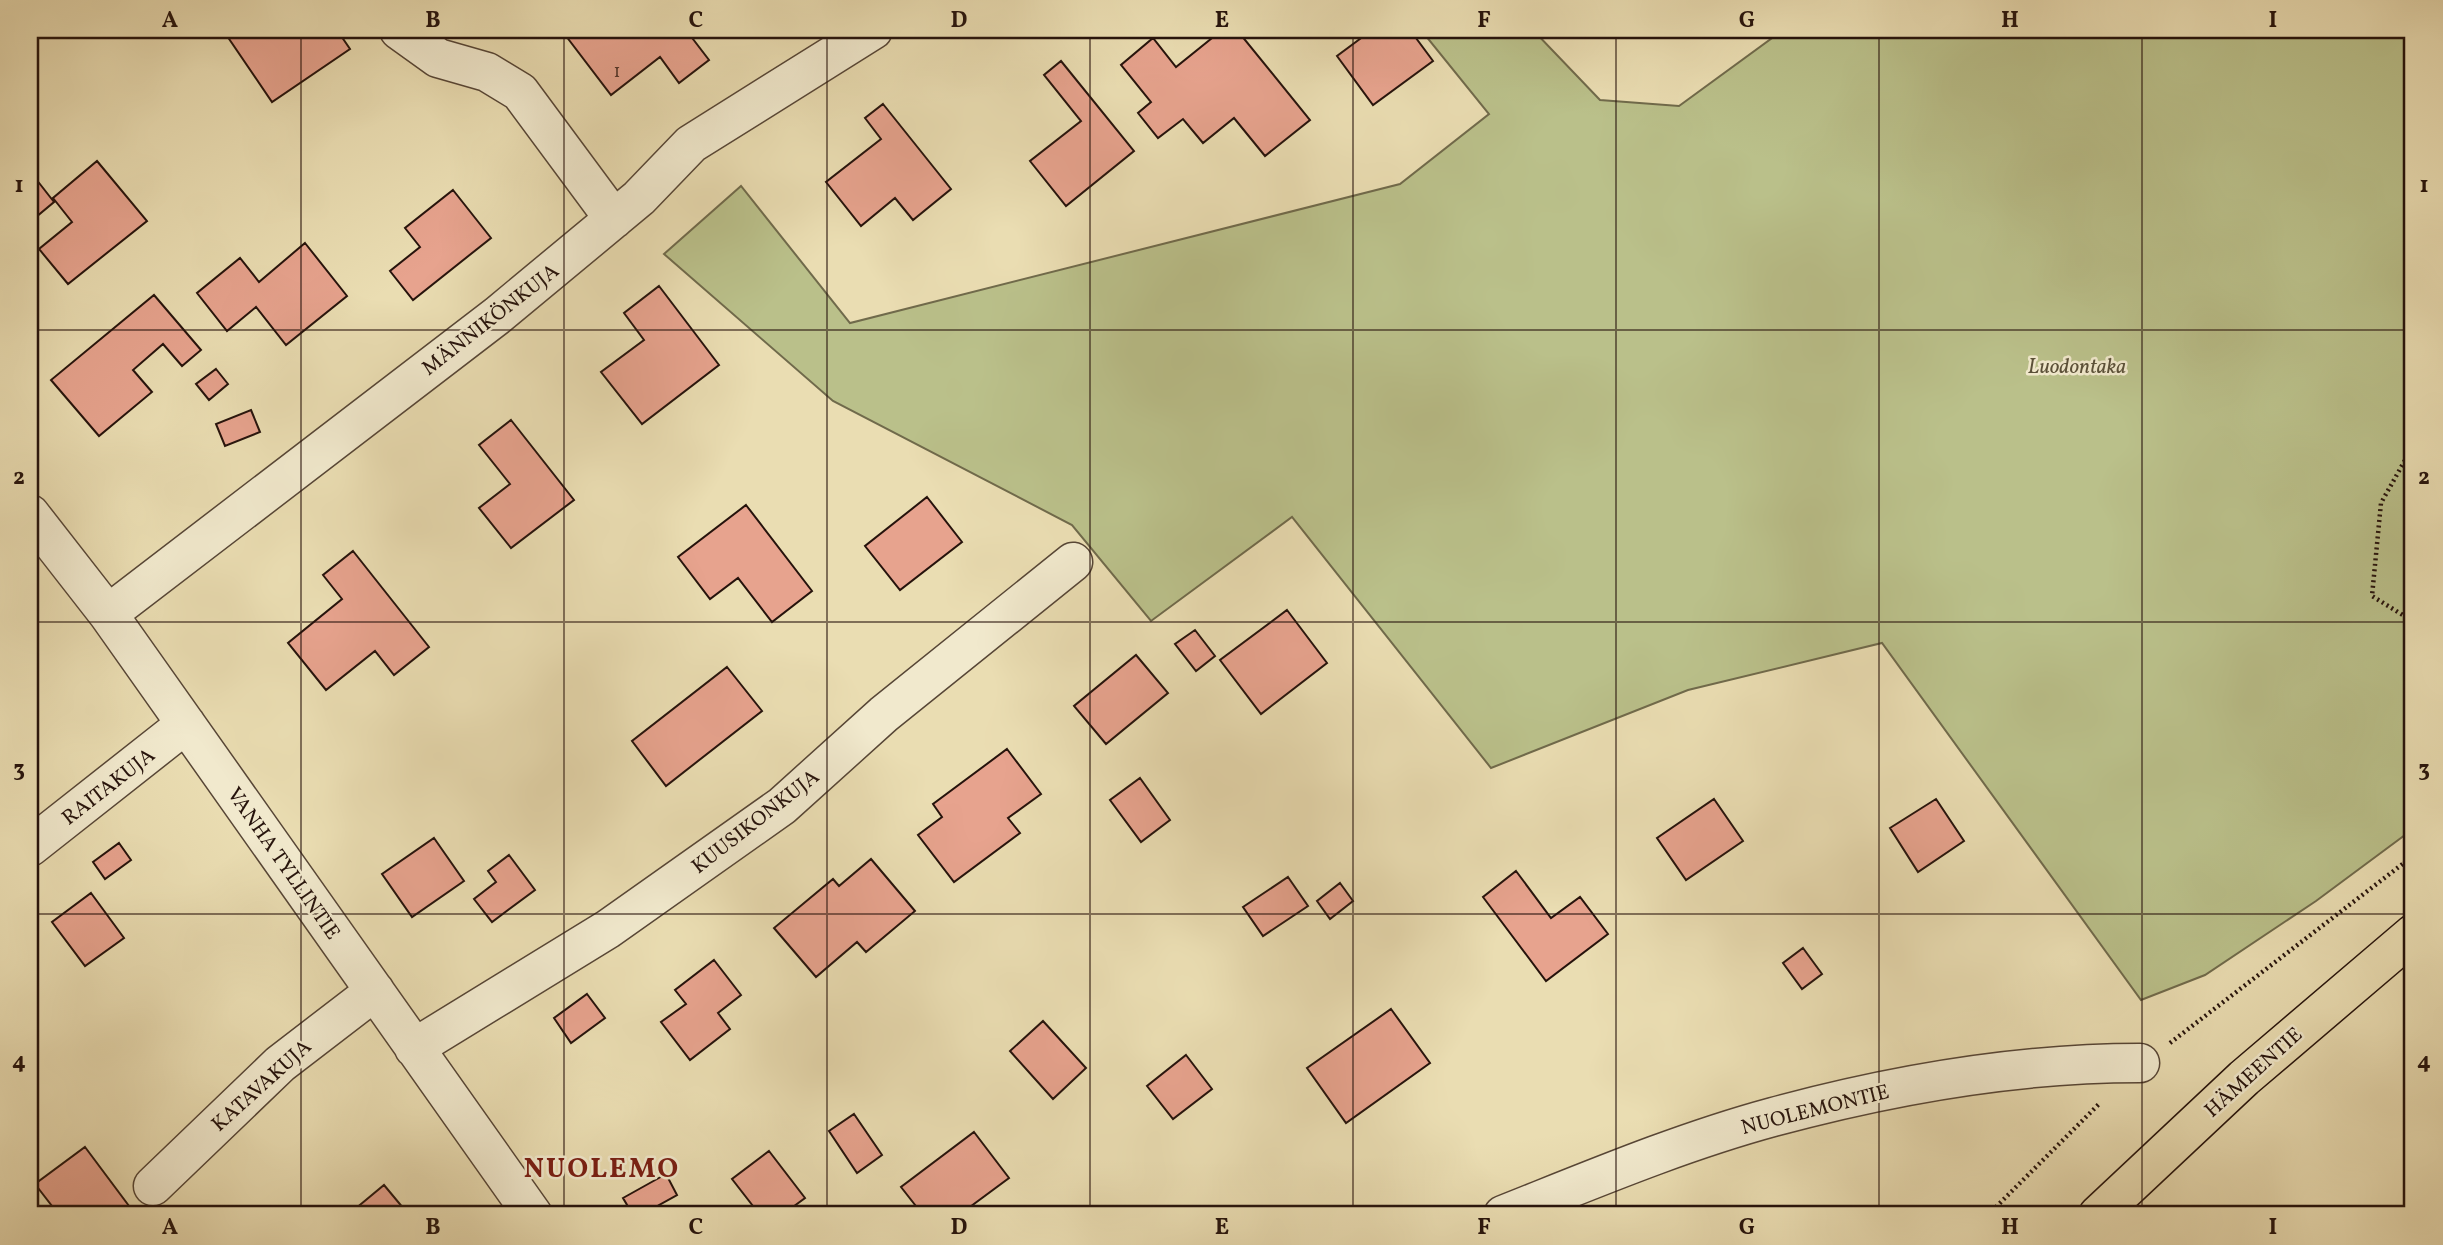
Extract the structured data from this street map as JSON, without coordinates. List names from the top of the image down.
{
  "streets": {
    "highway": ["HÄMEENTIE"],
    "street": [
      "MÄNNIKÖNKUJA",
      "RAITAKUJA",
      "KUUSIKONKUJA",
      "VANHA TYLLINTIE",
      "KATAVAKUJA",
      "NUOLEMONTIE"
    ]
  },
  "crossings": [
    ["MÄNNIKÖNKUJA", "VANHA TYLLINTIE"],
    ["RAITAKUJA", "VANHA TYLLINTIE"],
    ["KUUSIKONKUJA", "VANHA TYLLINTIE"],
    ["VANHA TYLLINTIE", "KATAVAKUJA"]
  ],
  "districts": ["NUOLEMO"],
  "parks": ["Luodontaka"],
  "house_numbers": ["1"],
  "grid": {
    "columns": [
      "A",
      "B",
      "C",
      "D",
      "E",
      "F",
      "G",
      "H",
      "I"
    ],
    "rows": [
      "1",
      "2",
      "3",
      "4"
    ]
  }
}
